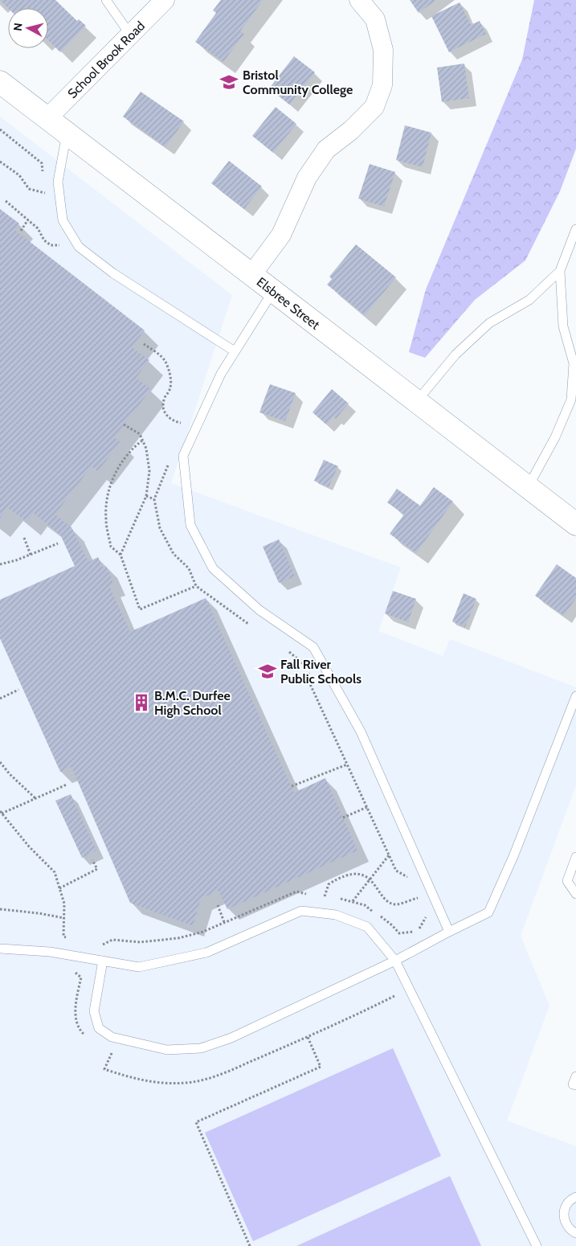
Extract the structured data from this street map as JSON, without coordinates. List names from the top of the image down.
{
  "streets": {
    "street": ["School Brook Road", "Elsbree Street"]
  },
  "crossings": [
    ["School Brook Road", "Elsbree Street"]
  ],
  "places": {
    "school or university": ["Bristol Community College", "Fall River Public Schools"],
    "building": ["B.M.C. Durfee High School"]
  },
  "north": "left"
}
